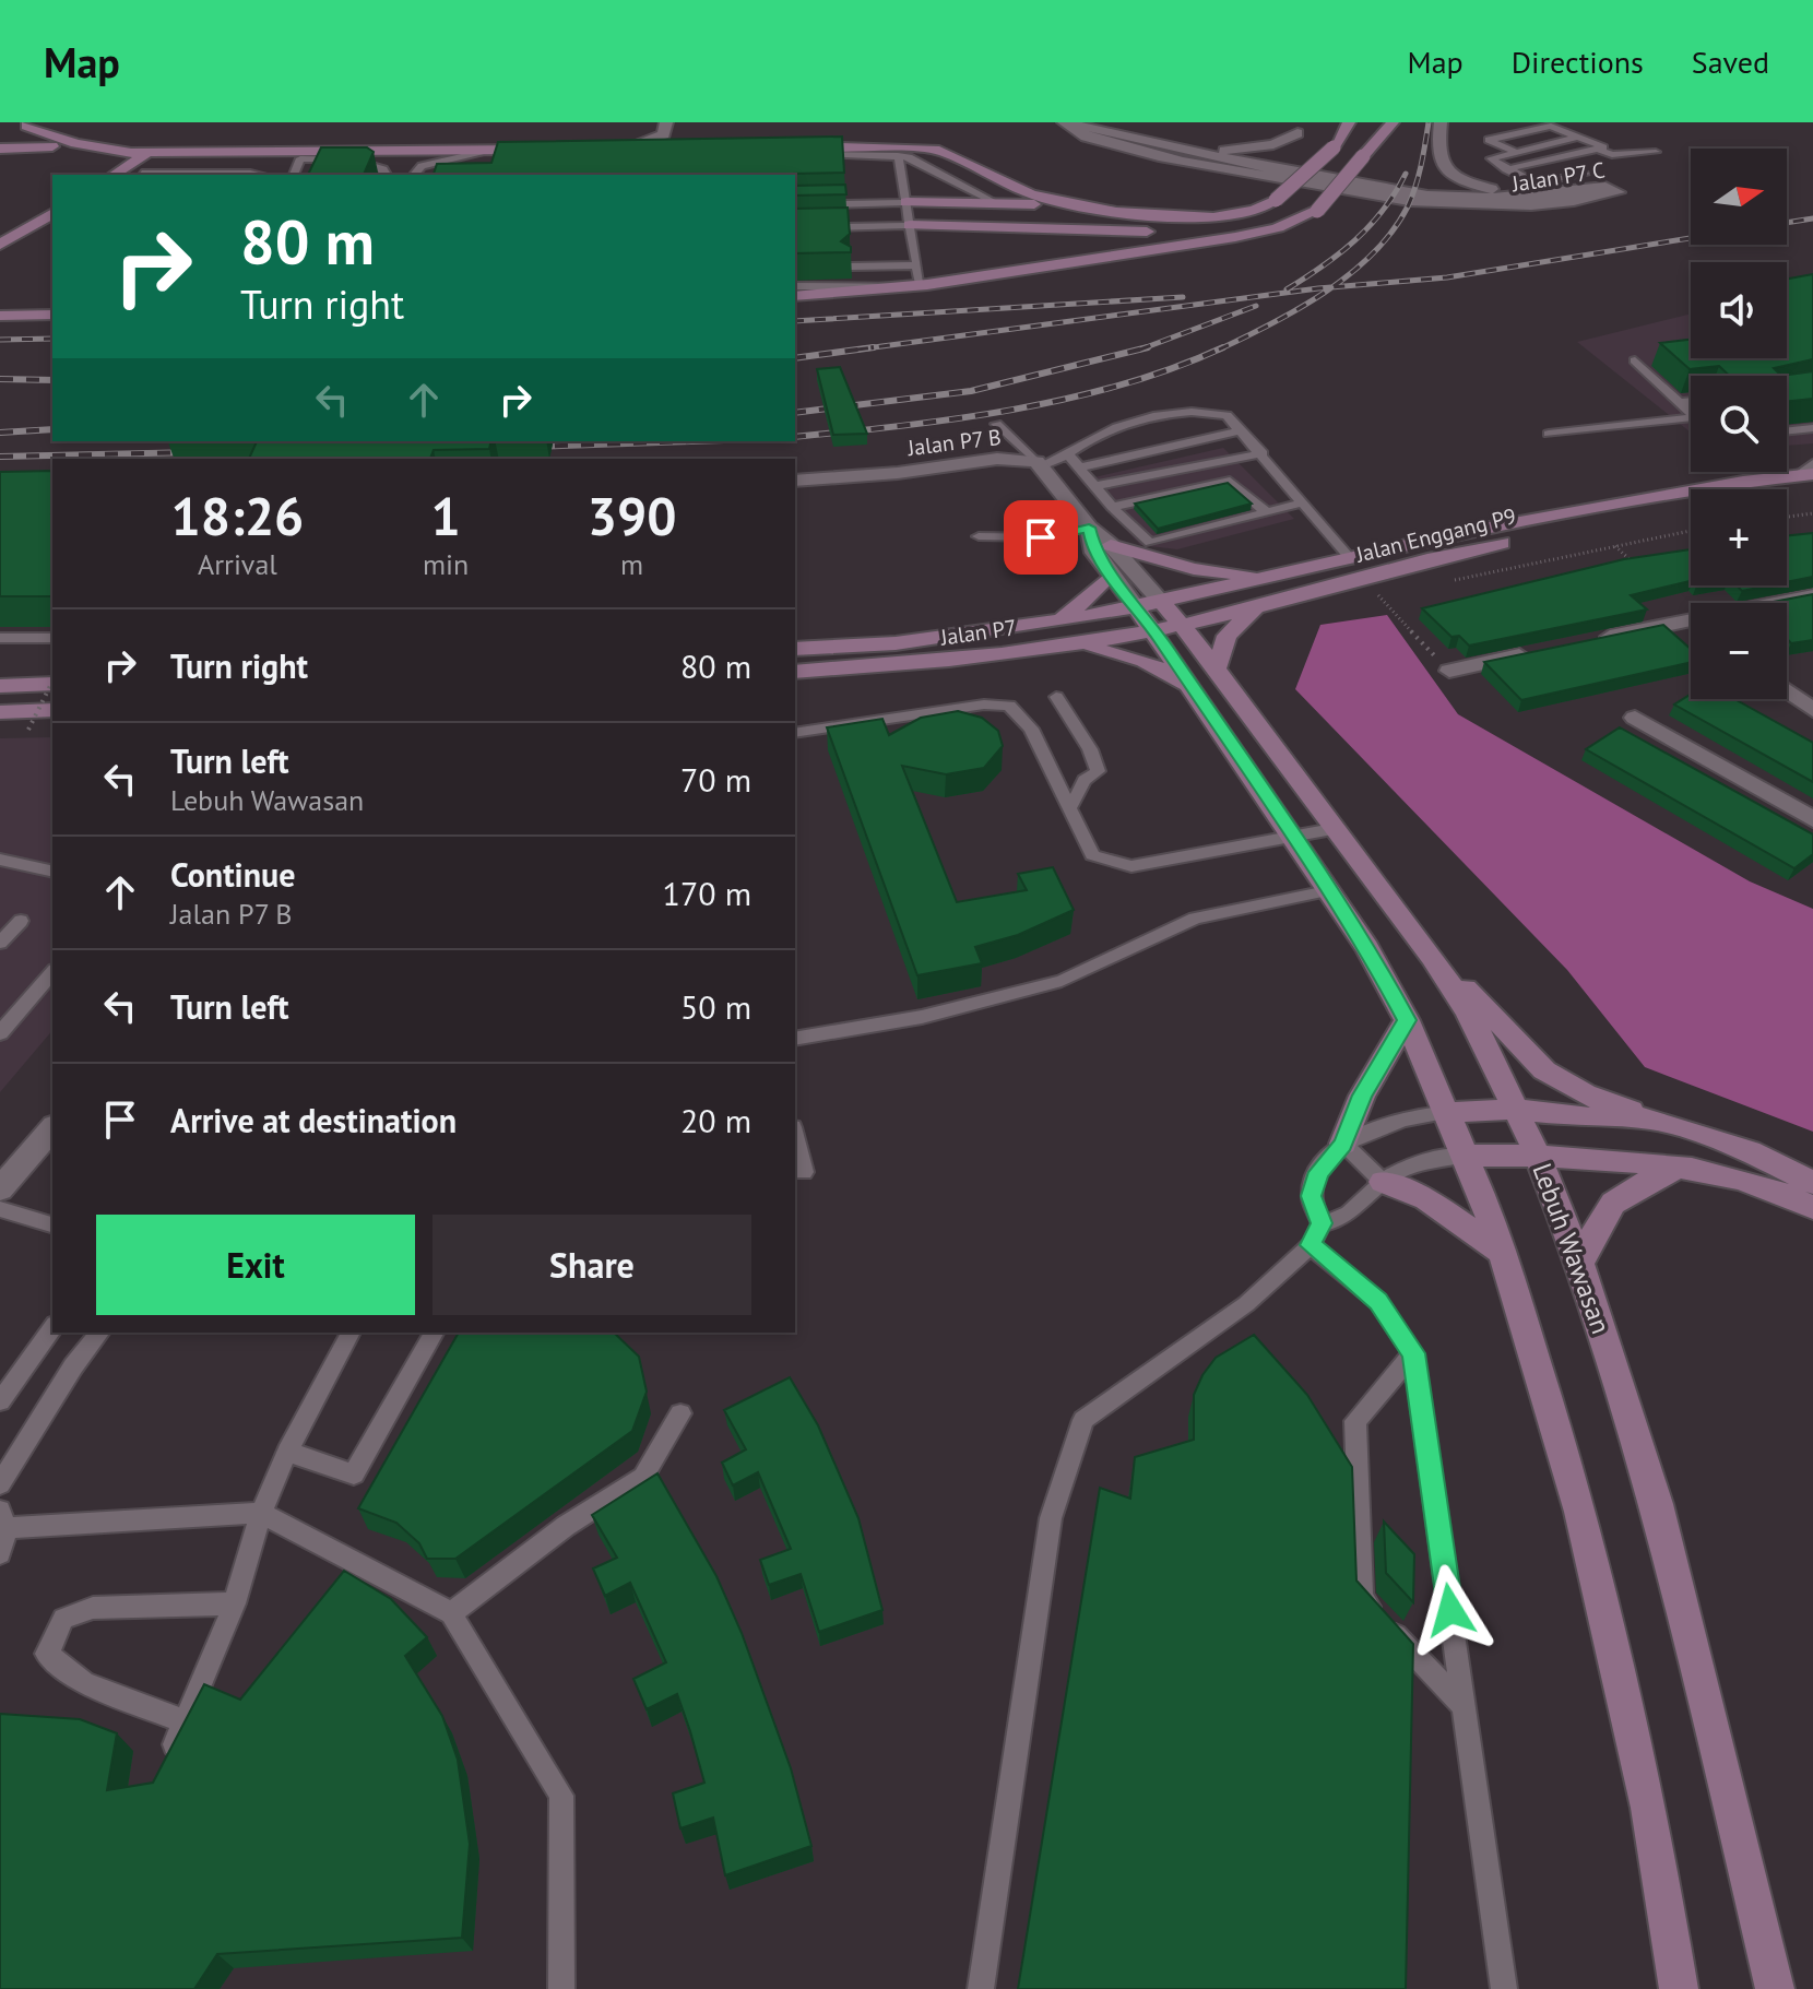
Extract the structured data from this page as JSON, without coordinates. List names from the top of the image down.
{
  "streets": {
    "main road": ["Jalan Enggang P9", "Jalan P7", "Lebuh Wawasan"],
    "street": ["Jalan P7 C", "Jalan P7 B"]
  },
  "crossings": [
    ["Jalan Enggang P9", "Jalan P7"],
    ["Jalan Enggang P9", "Lebuh Wawasan"],
    ["Jalan P7", "Lebuh Wawasan"]
  ],
  "north": "right",
  "page": {
    "header": "Map",
    "nav": ["Map", "Directions", "Saved"],
    "map_buttons": ["+", "−"],
    "turn": ["80 m", "Turn right"],
    "eta": [
      "18:26",
      "Arrival",
      "1",
      "min",
      "390",
      "m"
    ],
    "list": [
      {
        "name": "Turn right",
        "value": "80 m"
      },
      {
        "name": "Turn left",
        "note": "Lebuh Wawasan",
        "value": "70 m"
      },
      {
        "name": "Continue",
        "note": "Jalan P7 B",
        "value": "170 m"
      },
      {
        "name": "Turn left",
        "value": "50 m"
      },
      {
        "name": "Arrive at destination",
        "value": "20 m"
      }
    ],
    "buttons": ["Exit", "Share"]
  }
}
